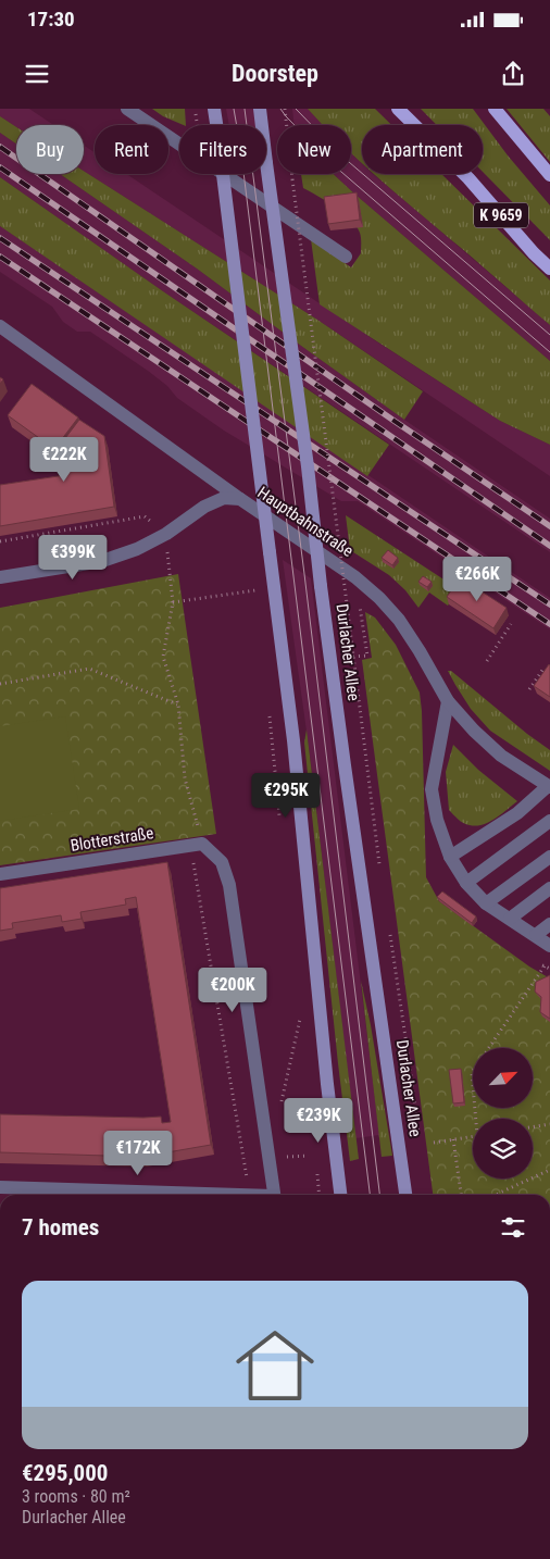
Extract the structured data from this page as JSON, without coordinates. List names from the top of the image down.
{
  "streets": {
    "main road": ["K 9659", "Durlacher Allee"],
    "street": ["Hauptbahnstraße", "Blotterstraße"]
  },
  "north": "top right",
  "page": {
    "status": "17:30",
    "header": "Doorstep",
    "chip": [
      "Buy",
      "Rent",
      "Filters",
      "New",
      "Apartment"
    ],
    "price": [
      "€222K",
      "€399K",
      "€266K",
      "€295K",
      "€200K",
      "€239K",
      "€172K"
    ],
    "heading": "7 homes",
    "list": [
      {
        "name": "€295,000",
        "note": "3 rooms · 80 m² · Durlacher Allee"
      }
    ]
  }
}
